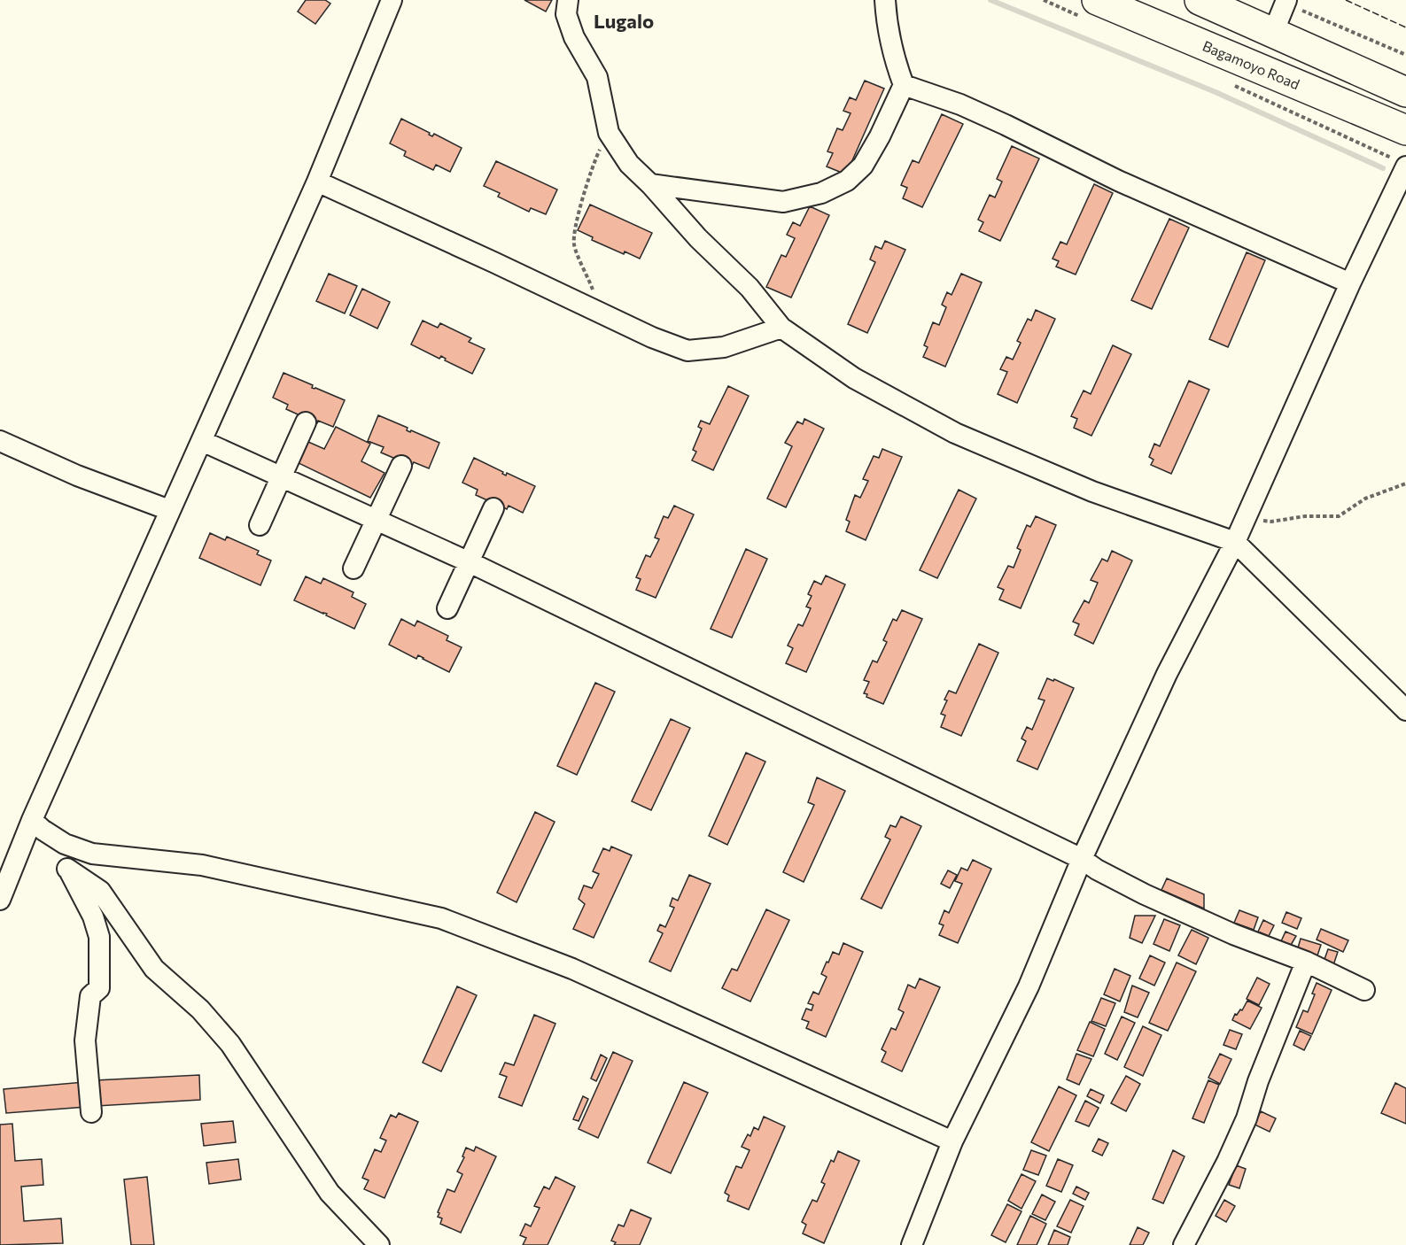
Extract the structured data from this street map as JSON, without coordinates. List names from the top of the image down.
{
  "streets": {
    "highway": ["Bagamoyo Road"]
  },
  "districts": ["Lugalo"]
}
